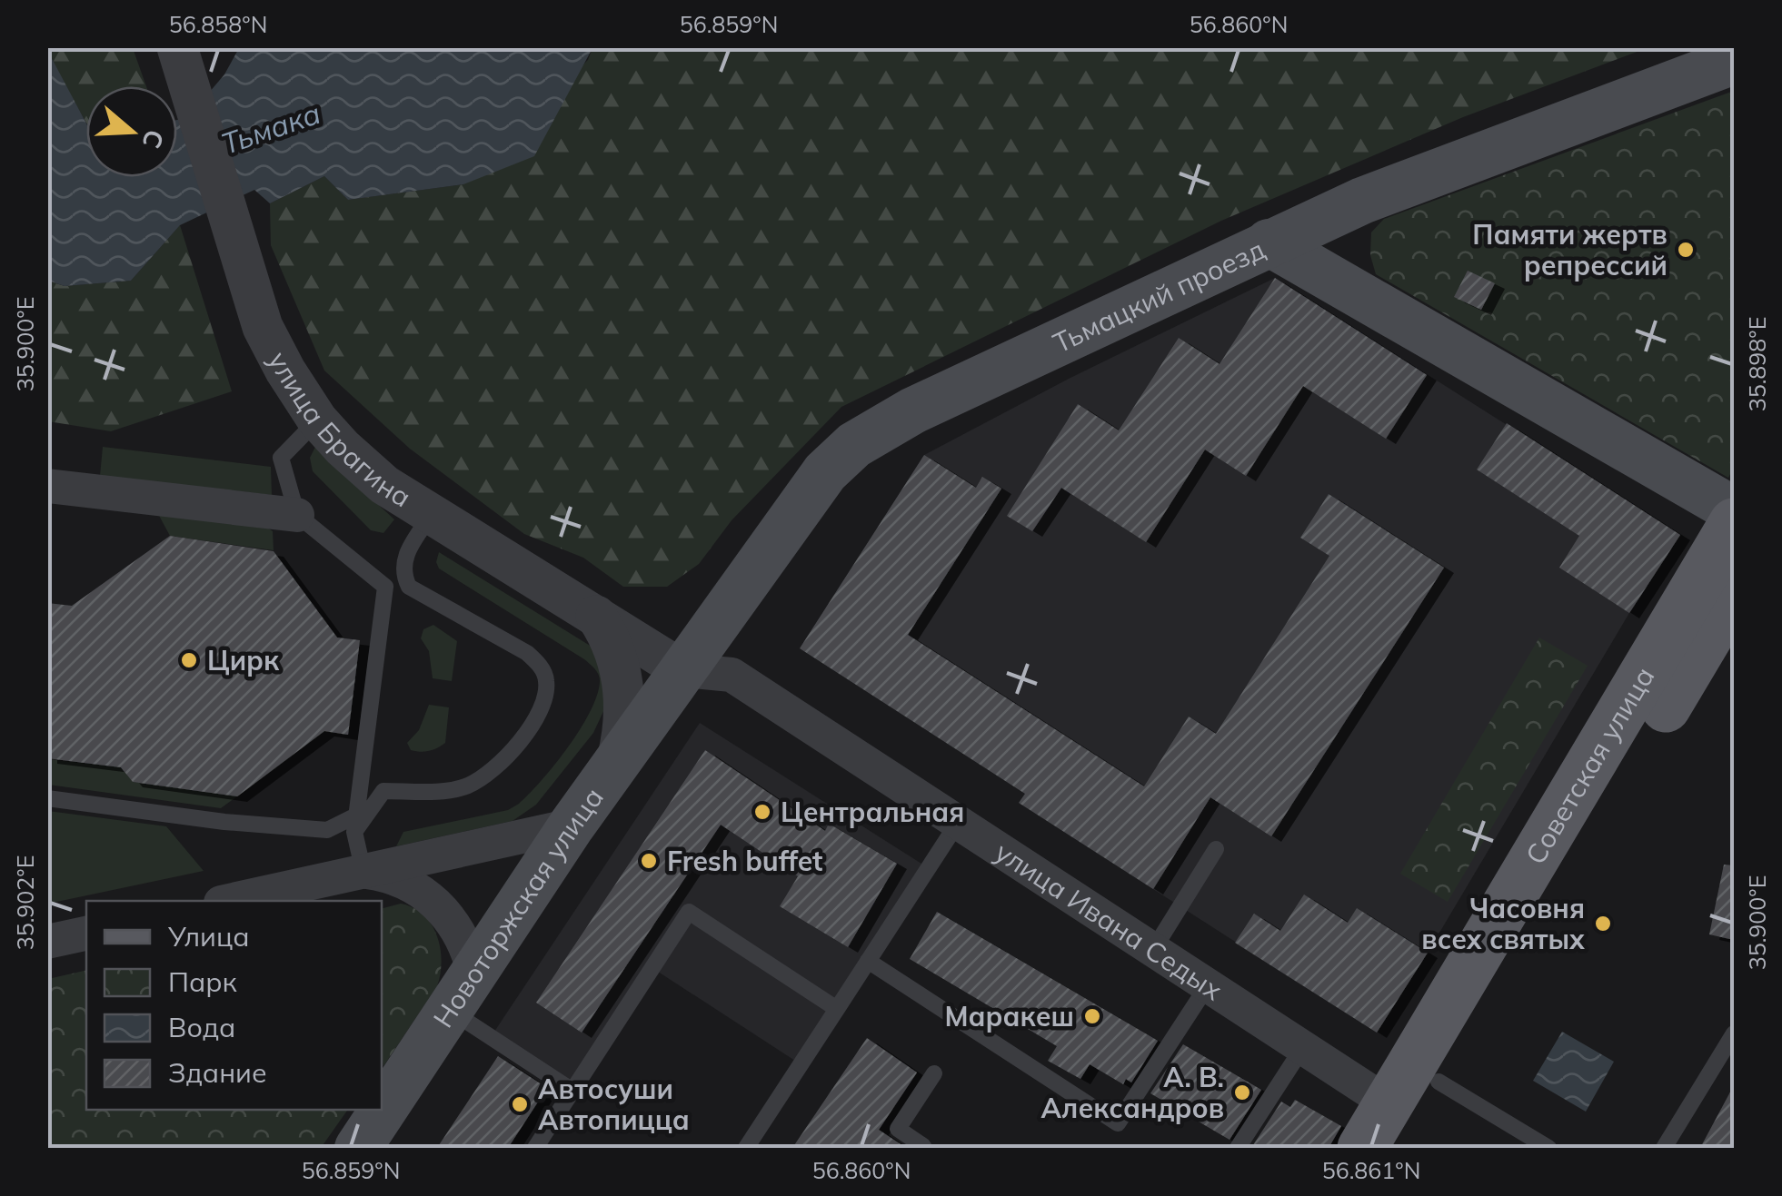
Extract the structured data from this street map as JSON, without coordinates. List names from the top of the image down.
{
  "streets": {
    "main road": ["Тьмацкий проезд", "Советская улица", "Новоторжская улица"],
    "street": ["улица Брагина", "улица Ивана Седых"]
  },
  "crossings": [
    ["Тьмацкий проезд", "улица Брагина"],
    ["Тьмацкий проезд", "Новоторжская улица"],
    ["Тьмацкий проезд", "улица Ивана Седых"],
    ["улица Брагина", "Новоторжская улица"],
    ["улица Брагина", "улица Ивана Седых"],
    ["Советская улица", "улица Ивана Седых"],
    ["Новоторжская улица", "улица Ивана Седых"]
  ],
  "water": ["Тьмака"],
  "places": [
    "Памяти жертв репрессий",
    "Цирк",
    "Центральная",
    "Fresh buffet",
    "Часовня всех святых",
    "Маракеш",
    "А. В. Александров",
    "Автосуши Автопицца"
  ],
  "legend": [
    "Улица",
    "Парк",
    "Вода",
    "Здание"
  ],
  "north": "right",
  "coordinates": [
    "56.858°N",
    "56.859°N",
    "56.860°N",
    "35.900°E",
    "35.898°E",
    "35.902°E",
    "56.861°N"
  ]
}
